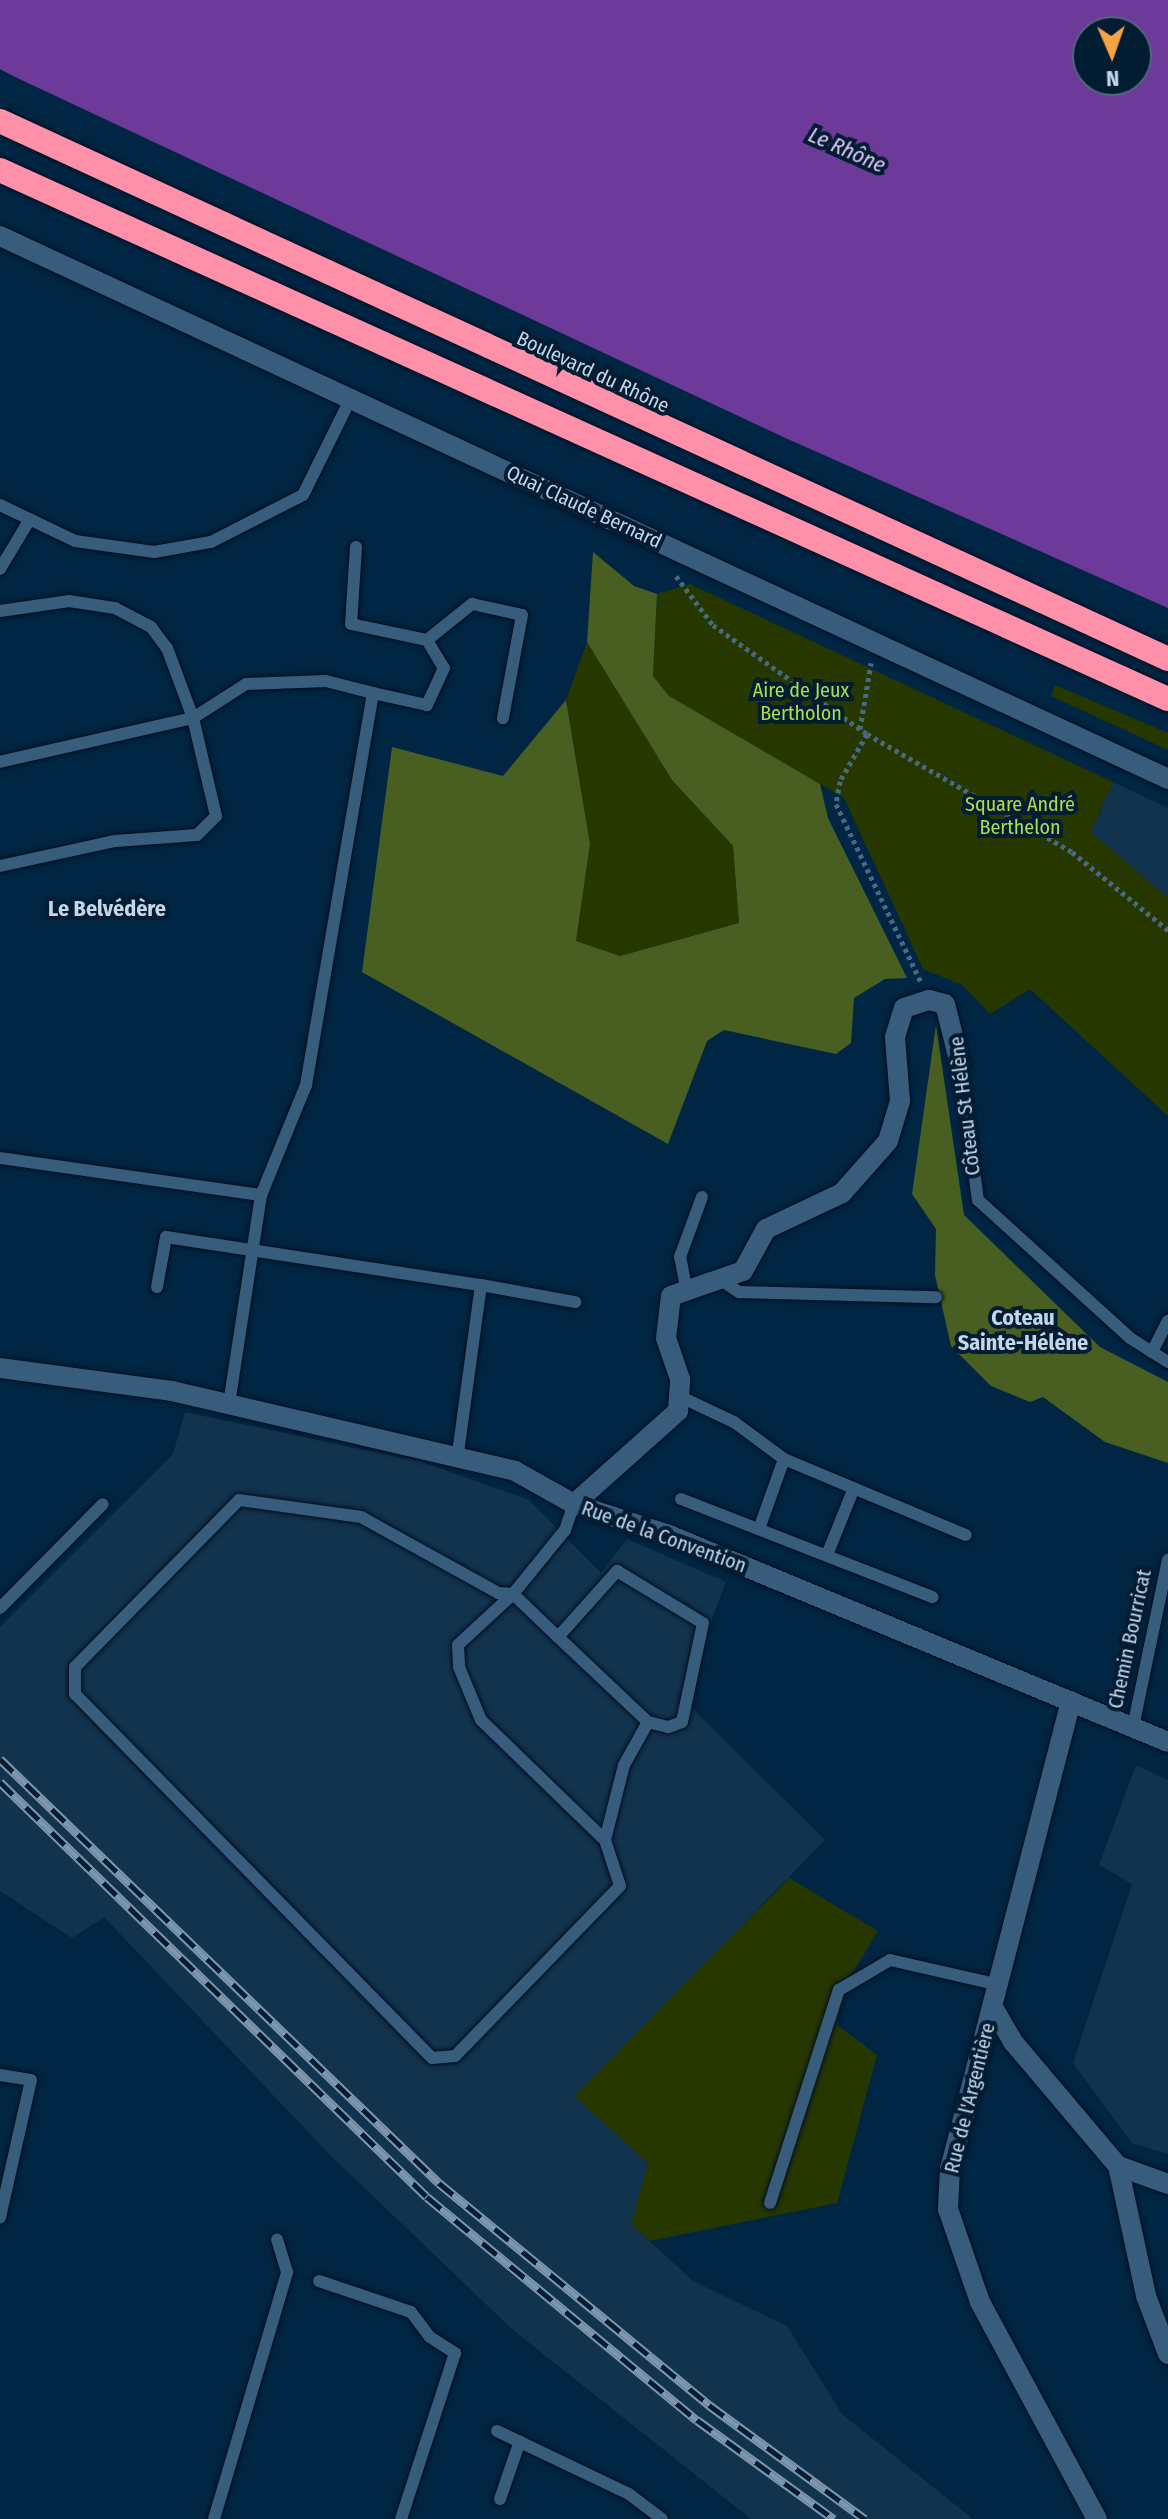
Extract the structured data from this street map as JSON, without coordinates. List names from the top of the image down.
{
  "streets": {
    "highway": ["Boulevard du Rhône"],
    "street": [
      "Quai Claude Bernard",
      "Côteau St Hélène",
      "Rue de la Convention",
      "Rue de l'Argentière"
    ],
    "lane": ["Chemin Bourricat"]
  },
  "crossings": [
    ["Rue de la Convention", "Chemin Bourricat"],
    ["Rue de la Convention", "Rue de l'Argentière"]
  ],
  "districts": ["Le Belvédère", "Coteau Sainte-Hélène"],
  "water": ["Le Rhône"],
  "parks": ["Aire de Jeux Bertholon", "Square André Berthelon"],
  "north": "bottom"
}
